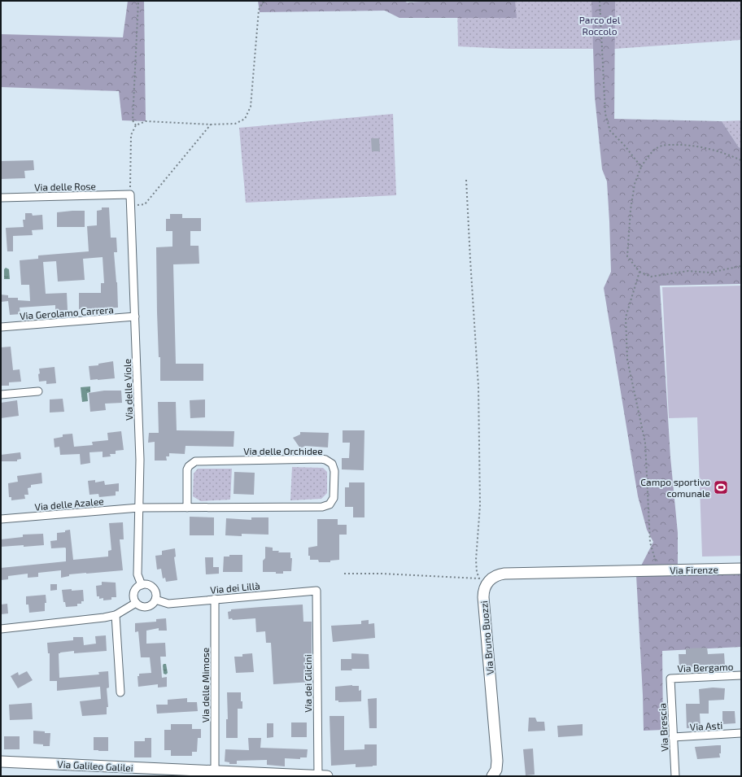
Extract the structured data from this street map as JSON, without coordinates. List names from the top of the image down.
{
  "streets": {
    "street": [
      "Via delle Rose",
      "Via Gerolamo Carrera",
      "Via delle Viole",
      "Via delle Orchidee",
      "Via delle Azalee",
      "Via Firenze",
      "Via dei Lillà",
      "Via Bruno Buozzi",
      "Via Bergamo",
      "Via dei Glicini",
      "Via delle Mimose",
      "Via Asti",
      "Via Brescia",
      "Via Galileo Galilei"
    ]
  },
  "crossings": [
    ["Via delle Rose", "Via delle Viole"],
    ["Via Gerolamo Carrera", "Via delle Viole"],
    ["Via delle Viole", "Via delle Orchidee"],
    ["Via delle Viole", "Via delle Azalee"],
    ["Via delle Viole", "Via dei Lillà"],
    ["Via delle Orchidee", "Via delle Azalee"],
    ["Via Firenze", "Via Bruno Buozzi"],
    ["Via dei Lillà", "Via dei Glicini"],
    ["Via dei Lillà", "Via delle Mimose"],
    ["Via Bergamo", "Via Brescia"],
    ["Via dei Glicini", "Via Galileo Galilei"],
    ["Via delle Mimose", "Via Galileo Galilei"],
    ["Via Asti", "Via Brescia"]
  ],
  "parks": ["Parco del Roccolo"],
  "places": {
    "sports": ["Campo sportivo comunale"]
  }
}
